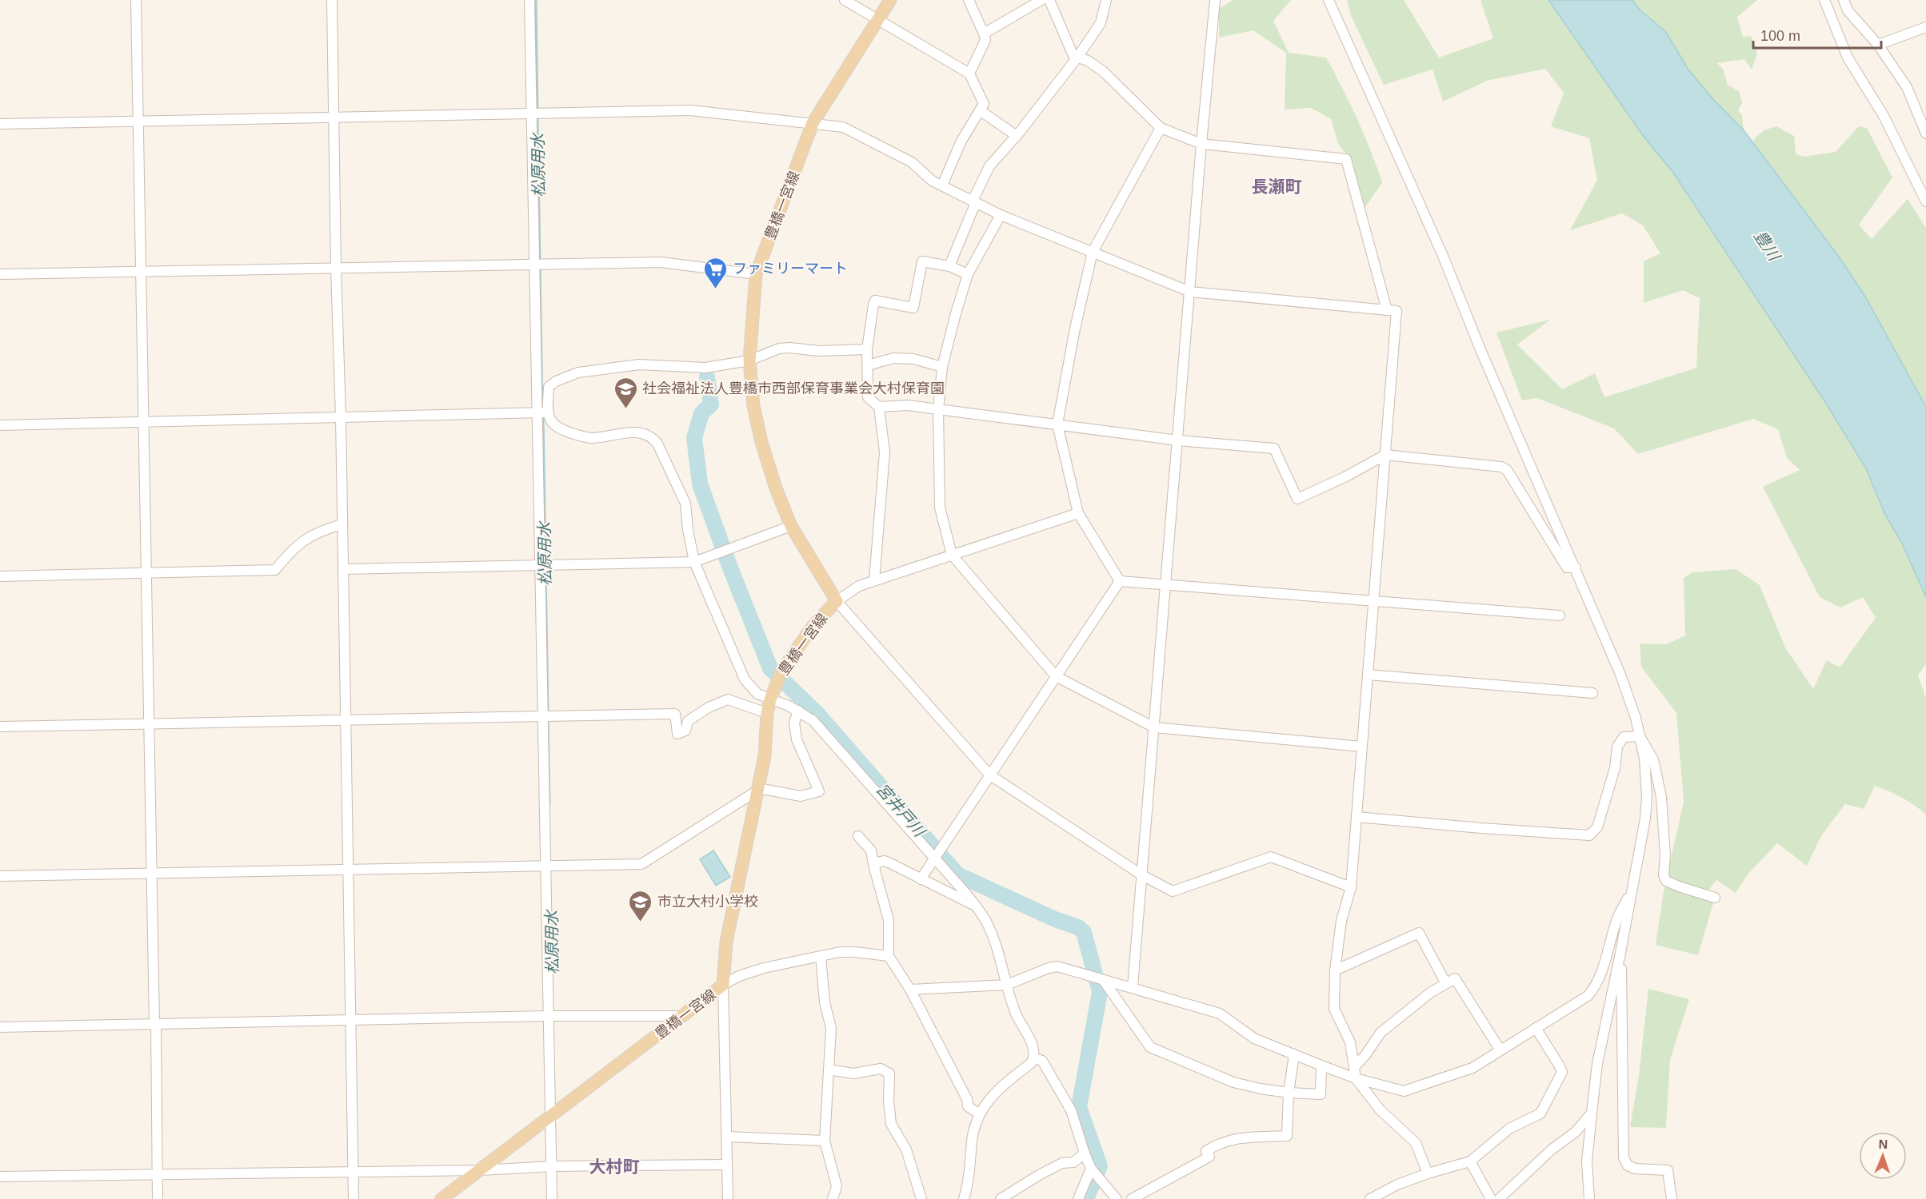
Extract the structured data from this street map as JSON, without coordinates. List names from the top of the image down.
{
  "streets": {
    "main road": ["豊橋一宮線"]
  },
  "districts": ["長瀬町", "大村町"],
  "water": ["松原用水", "豊川", "宮井戸川"],
  "places": {
    "supermarket": ["ファミリーマート"],
    "school or university": ["社会福祉法人豊橋市西部保育事業会大村保育園", "市立大村小学校"]
  },
  "scale_bar": "100 m",
  "north": "top"
}
